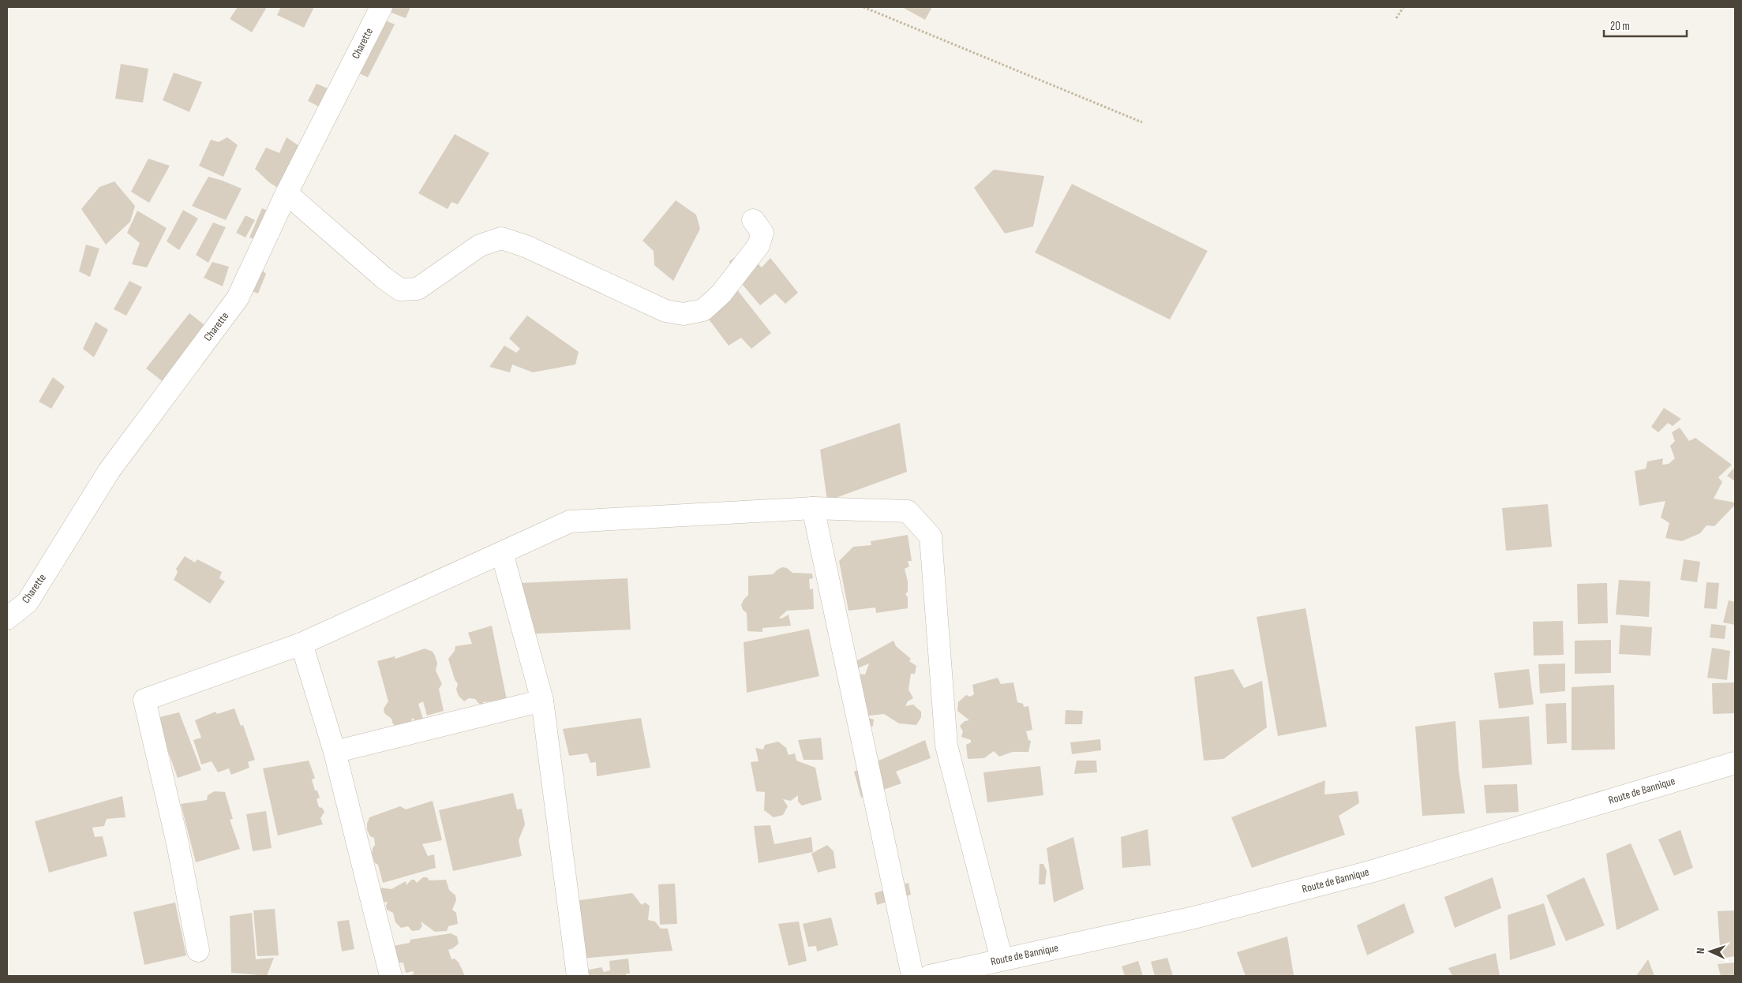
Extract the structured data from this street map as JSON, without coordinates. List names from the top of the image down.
{
  "streets": {
    "street": ["Charette", "Route de Bannique"]
  },
  "scale_bar": "20 m",
  "north": "left"
}
